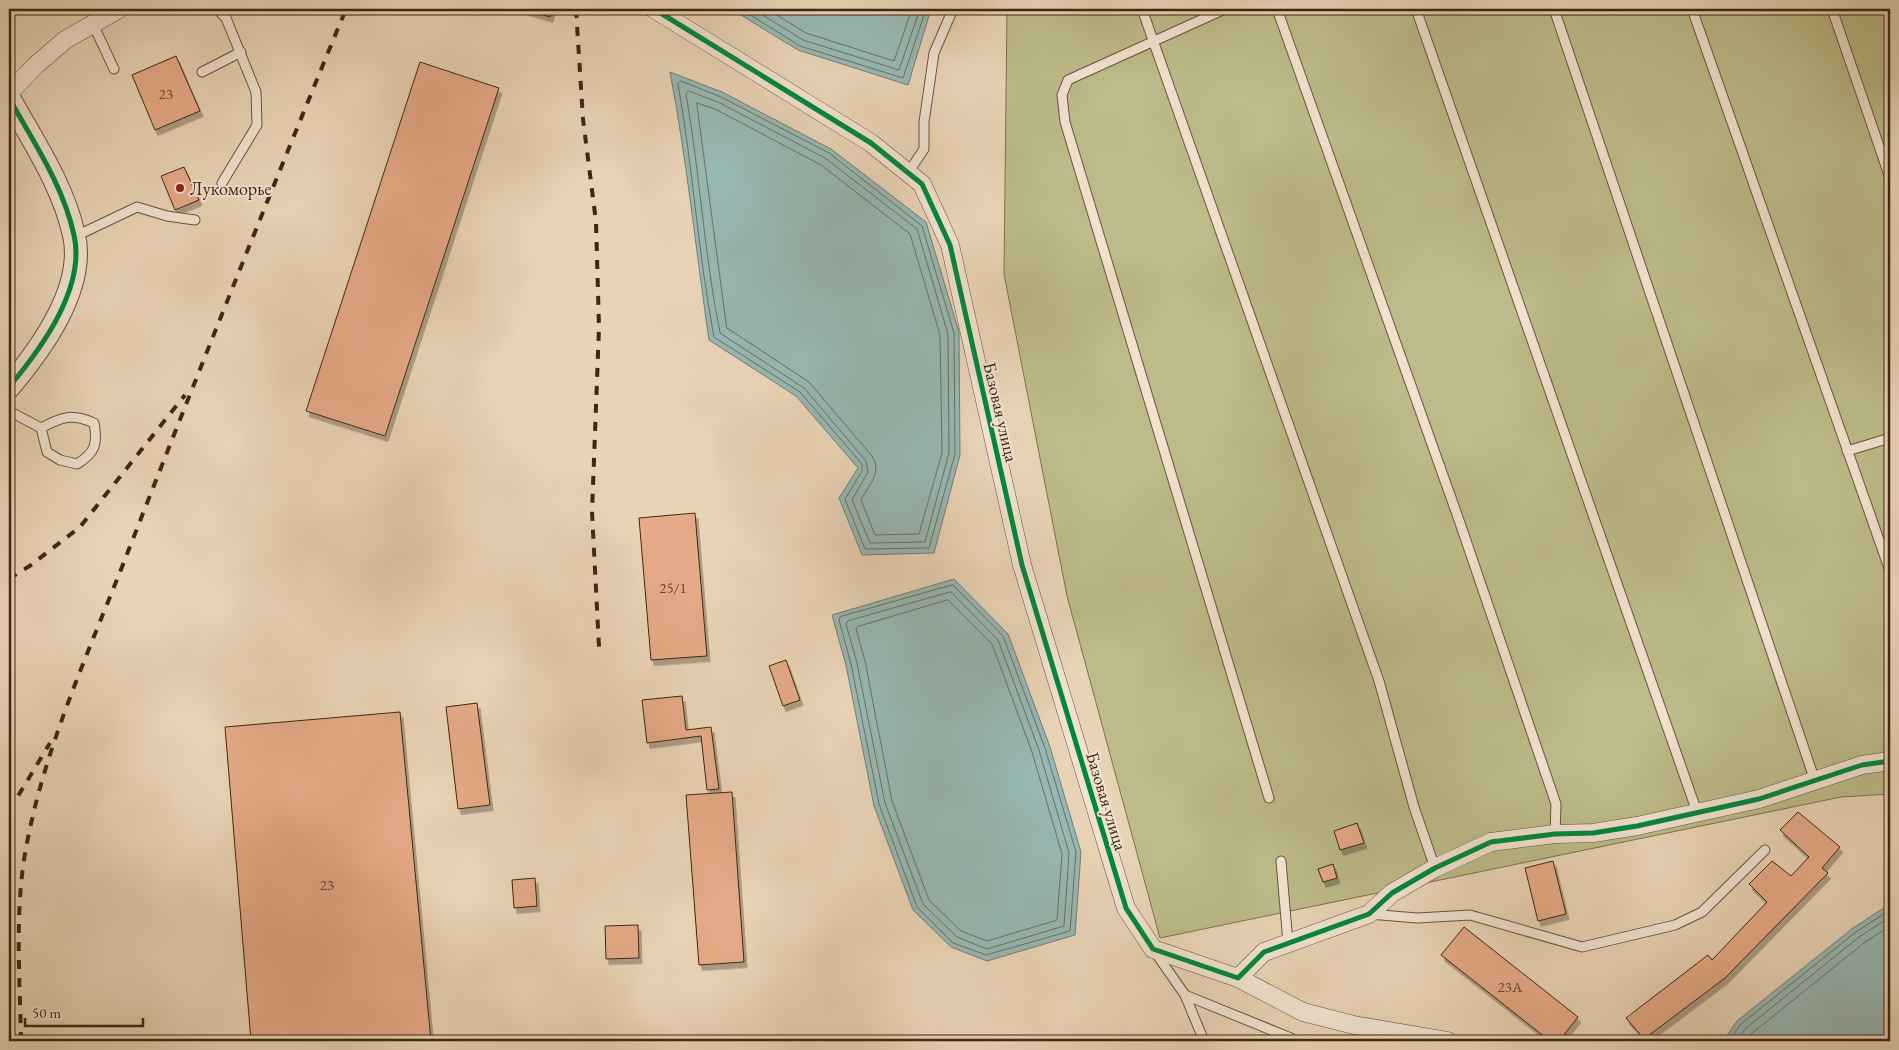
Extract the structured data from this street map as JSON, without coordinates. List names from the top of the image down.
{
  "streets": {
    "street": ["Базовая улица"]
  },
  "places": ["Лукоморье"],
  "house_numbers": [
    "23",
    "25/1",
    "23",
    "23А"
  ],
  "scale_bar": "50 m"
}
